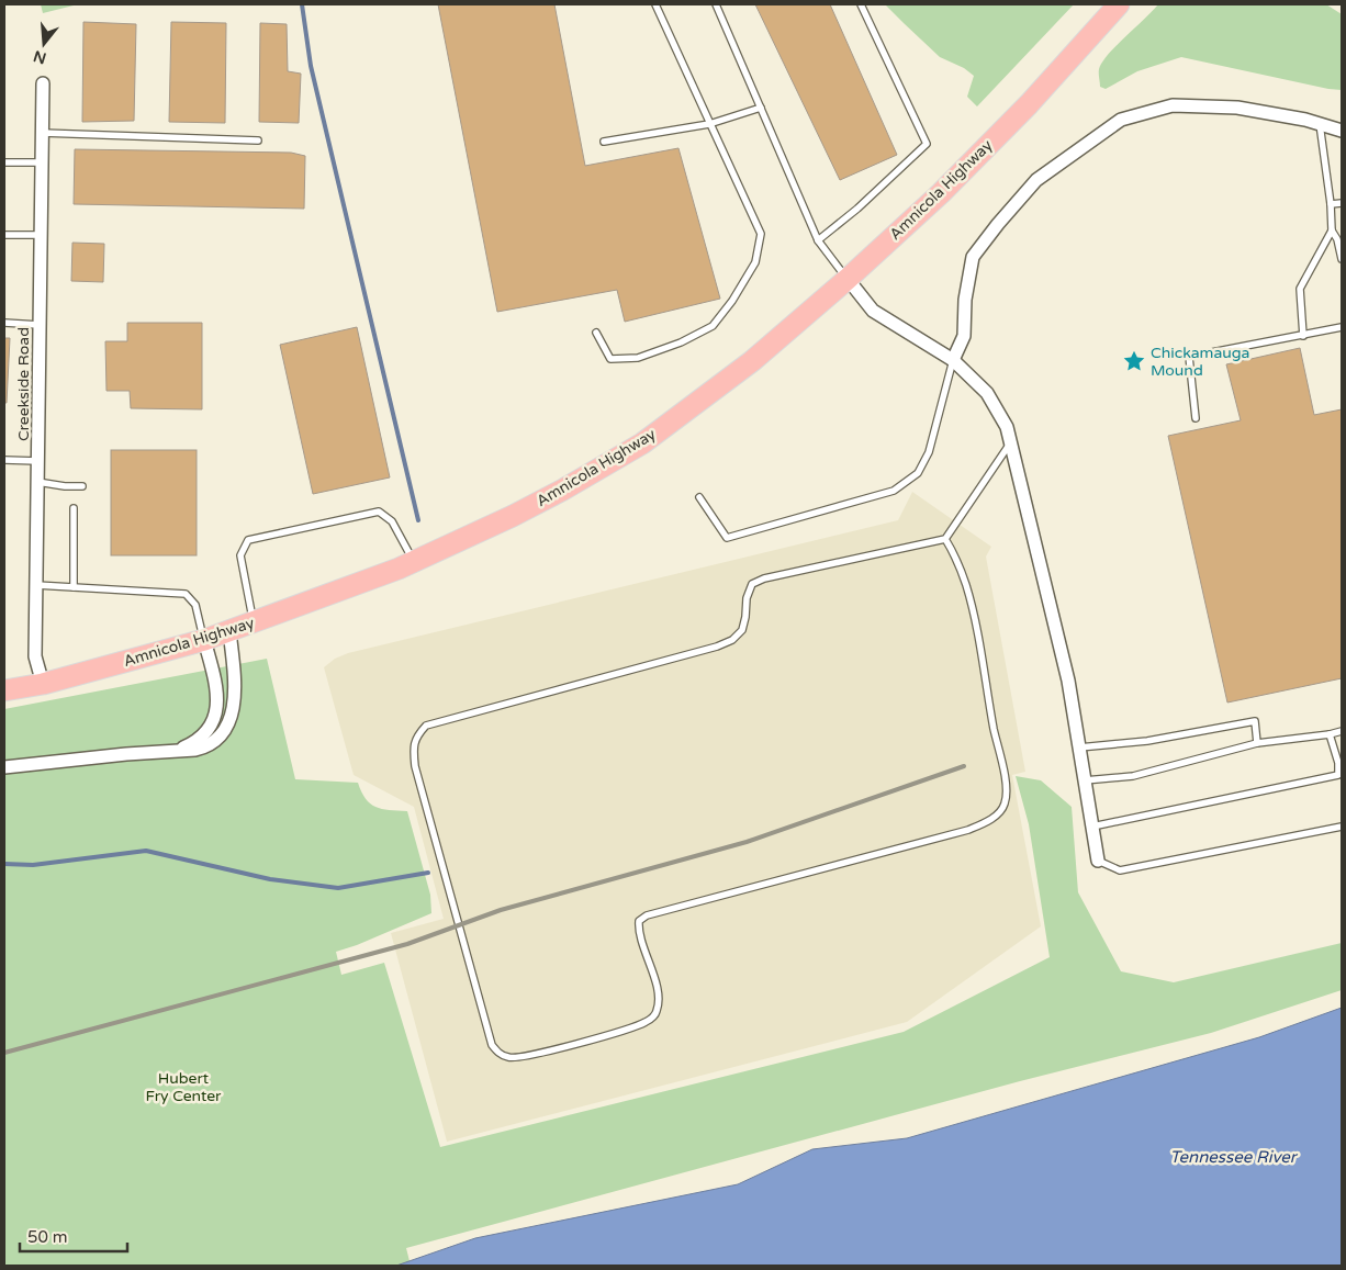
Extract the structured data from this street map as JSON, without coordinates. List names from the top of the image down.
{
  "streets": {
    "main road": ["Amnicola Highway"],
    "street": ["Creekside Road"]
  },
  "crossings": [
    ["Amnicola Highway", "Creekside Road"]
  ],
  "water": ["Tennessee River"],
  "parks": ["Hubert Fry Center"],
  "places": {
    "place": ["Chickamauga Mound"]
  },
  "scale_bar": "50 m",
  "north": "bottom"
}
